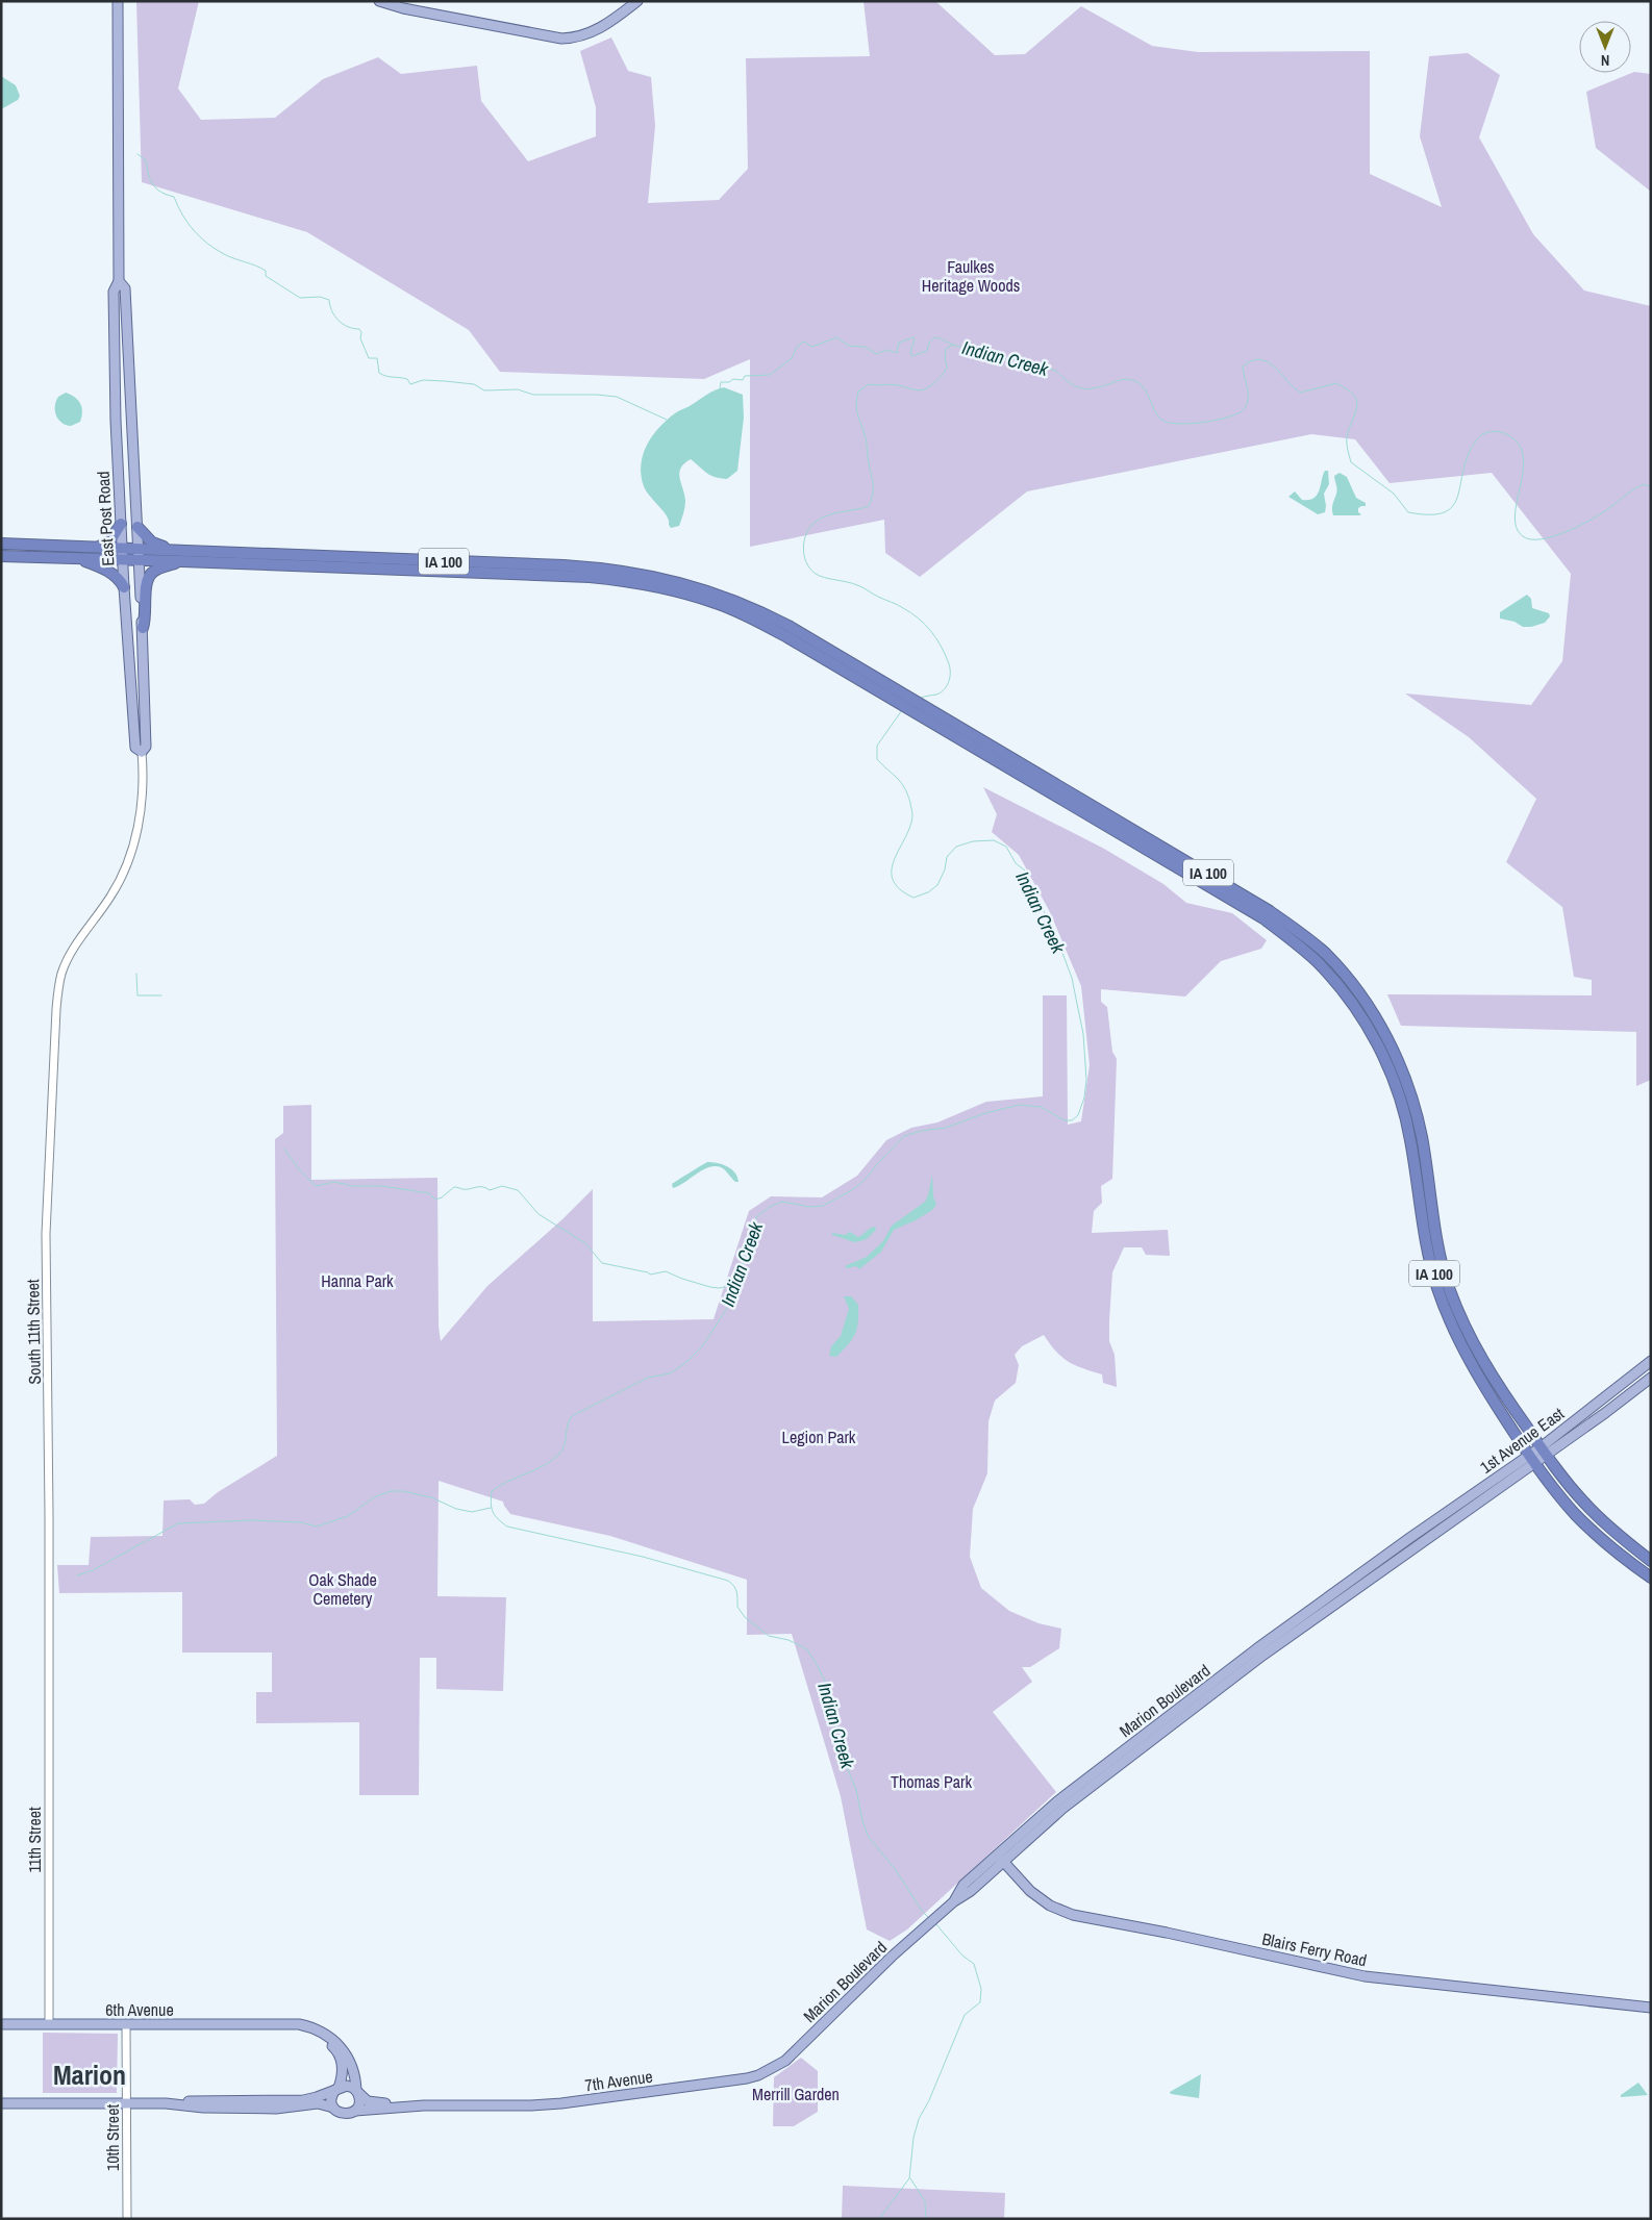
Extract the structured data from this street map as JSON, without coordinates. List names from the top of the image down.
{
  "streets": {
    "highway": ["IA 100"],
    "main road": [
      "East Post Road",
      "1st Avenue East",
      "Marion Boulevard",
      "Blairs Ferry Road",
      "6th Avenue",
      "7th Avenue"
    ],
    "street": ["South 11th Street", "11th Street", "10th Street"]
  },
  "crossings": [
    ["East Post Road", "IA 100"],
    ["East Post Road", "South 11th Street"],
    ["IA 100", "1st Avenue East"],
    ["South 11th Street", "11th Street"],
    ["1st Avenue East", "Marion Boulevard"],
    ["Marion Boulevard", "Blairs Ferry Road"],
    ["Marion Boulevard", "7th Avenue"],
    ["11th Street", "6th Avenue"],
    ["6th Avenue", "10th Street"]
  ],
  "districts": ["Marion"],
  "water": ["Indian Creek"],
  "parks": [
    "Faulkes Heritage Woods",
    "Hanna Park",
    "Legion Park",
    "Oak Shade Cemetery",
    "Thomas Park",
    "Merrill Garden"
  ],
  "north": "bottom"
}
